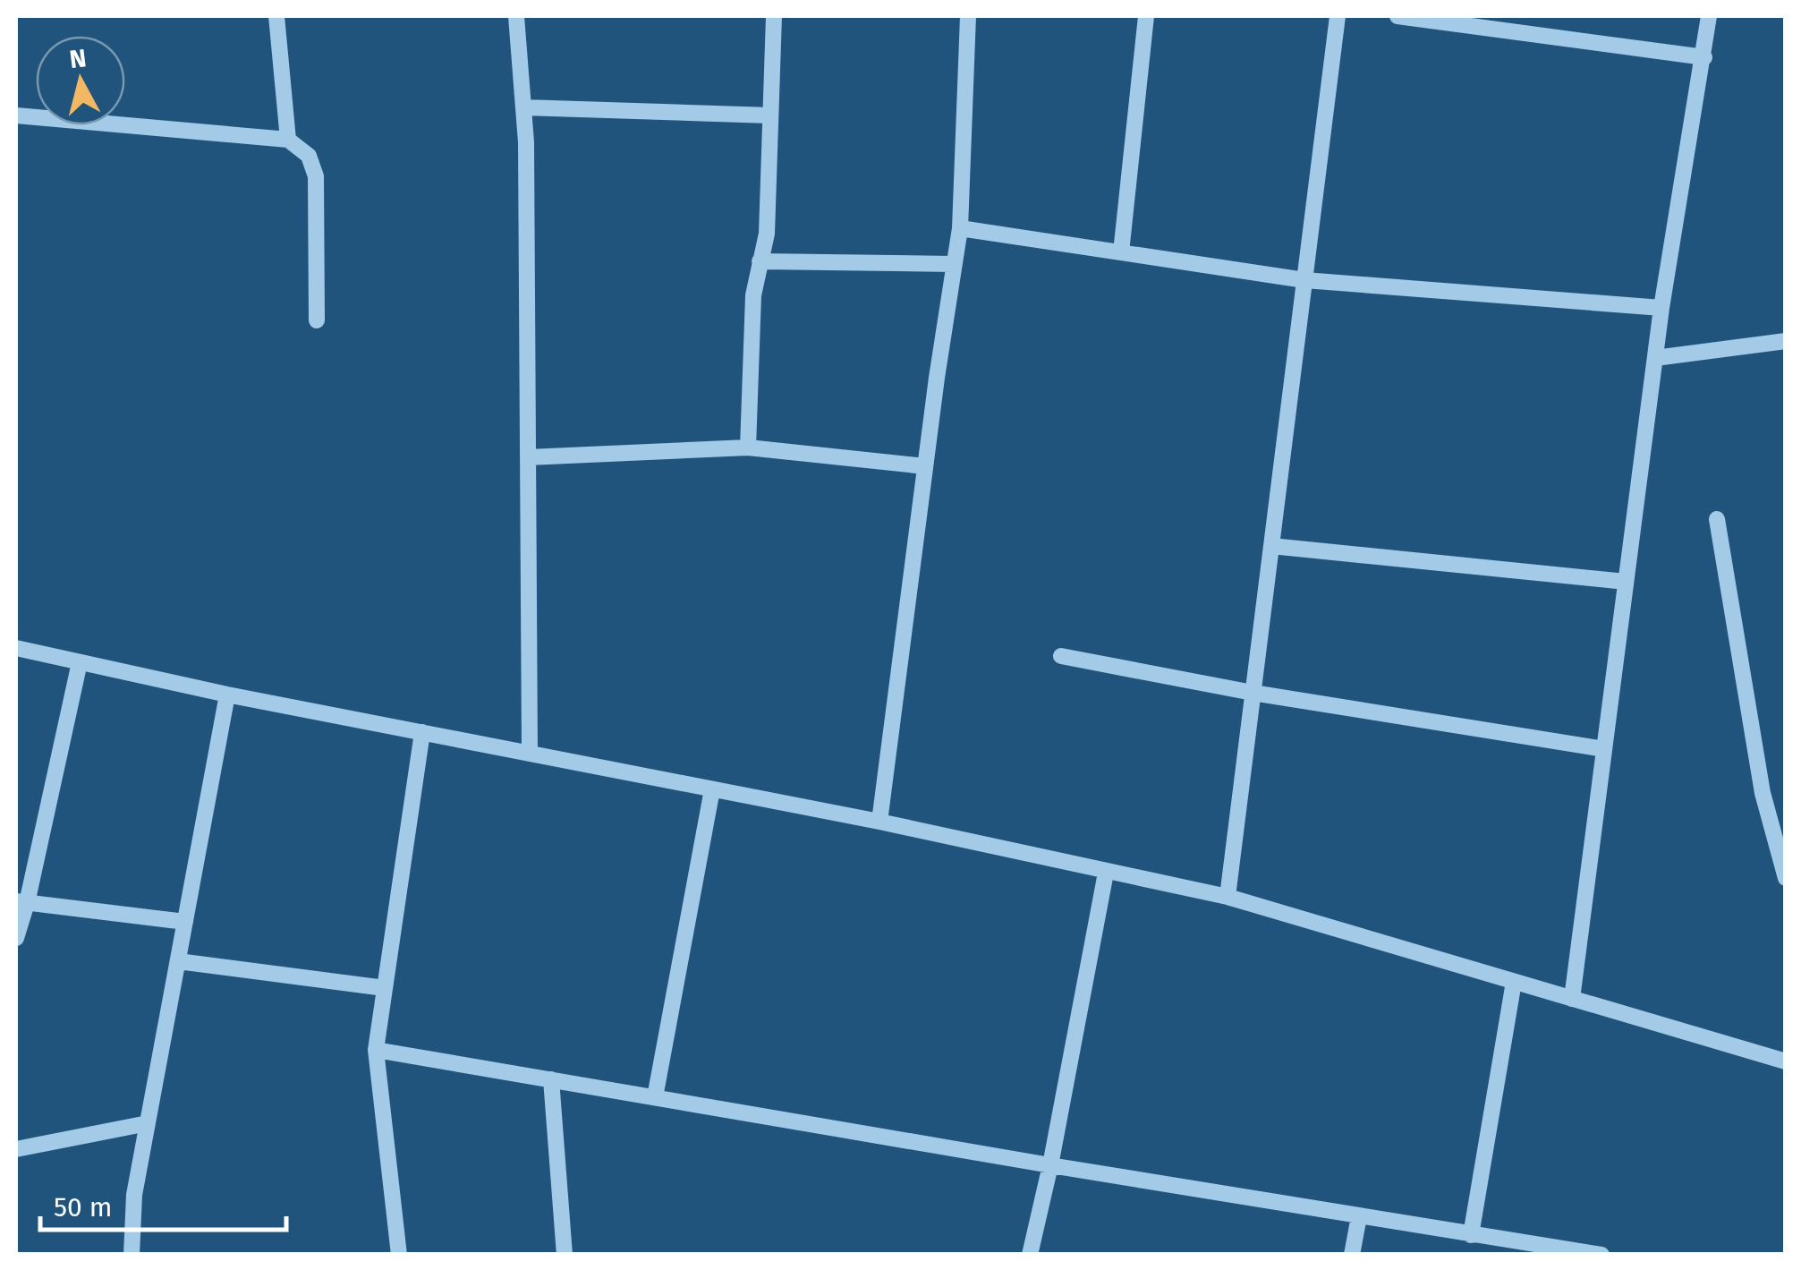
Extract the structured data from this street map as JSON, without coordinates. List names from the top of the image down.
{
  "scale_bar": "50 m",
  "north": "top"
}
